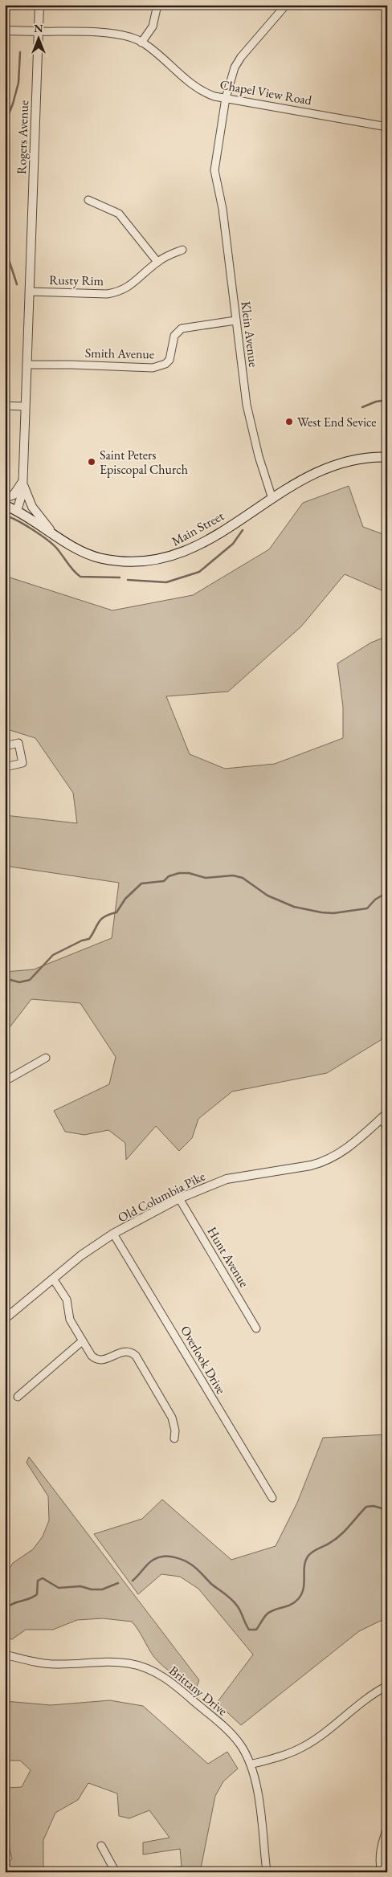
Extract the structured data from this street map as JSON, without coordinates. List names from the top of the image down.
{
  "streets": {
    "main road": ["Main Street"],
    "street": [
      "Chapel View Road",
      "Rogers Avenue",
      "Rusty Rim",
      "Klein Avenue",
      "Smith Avenue",
      "Old Columbia Pike",
      "Hunt Avenue",
      "Overlook Drive",
      "Brittany Drive"
    ]
  },
  "crossings": [
    ["Chapel View Road", "Rogers Avenue"],
    ["Chapel View Road", "Klein Avenue"],
    ["Rogers Avenue", "Rusty Rim"],
    ["Rogers Avenue", "Smith Avenue"],
    ["Rogers Avenue", "Main Street"],
    ["Klein Avenue", "Smith Avenue"],
    ["Klein Avenue", "Main Street"],
    ["Old Columbia Pike", "Hunt Avenue"],
    ["Old Columbia Pike", "Overlook Drive"]
  ],
  "places": ["West End Sevice", "Saint Peters Episcopal Church"],
  "north": "top"
}
